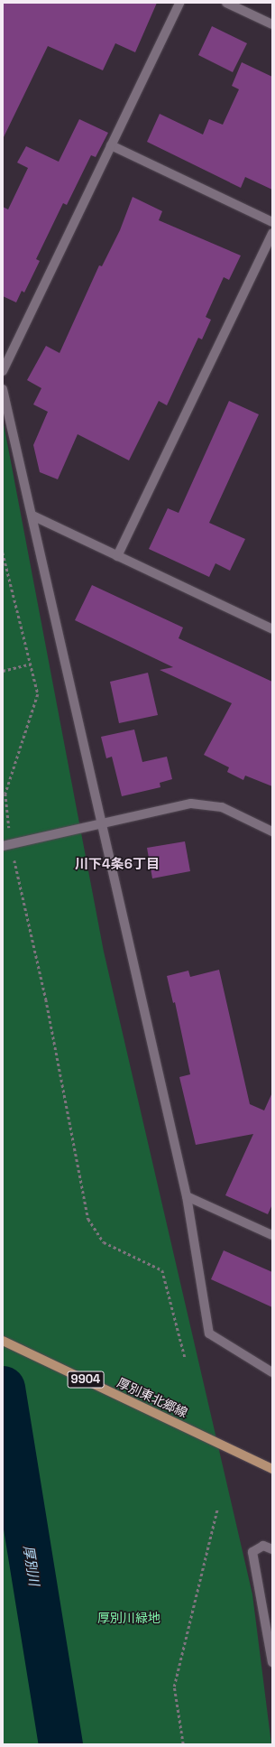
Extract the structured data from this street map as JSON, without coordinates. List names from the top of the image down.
{
  "streets": {
    "main road": ["9904", "厚別東北郷線"]
  },
  "districts": ["川下4条6丁目"],
  "water": ["厚別川"],
  "parks": ["厚別川緑地"]
}
